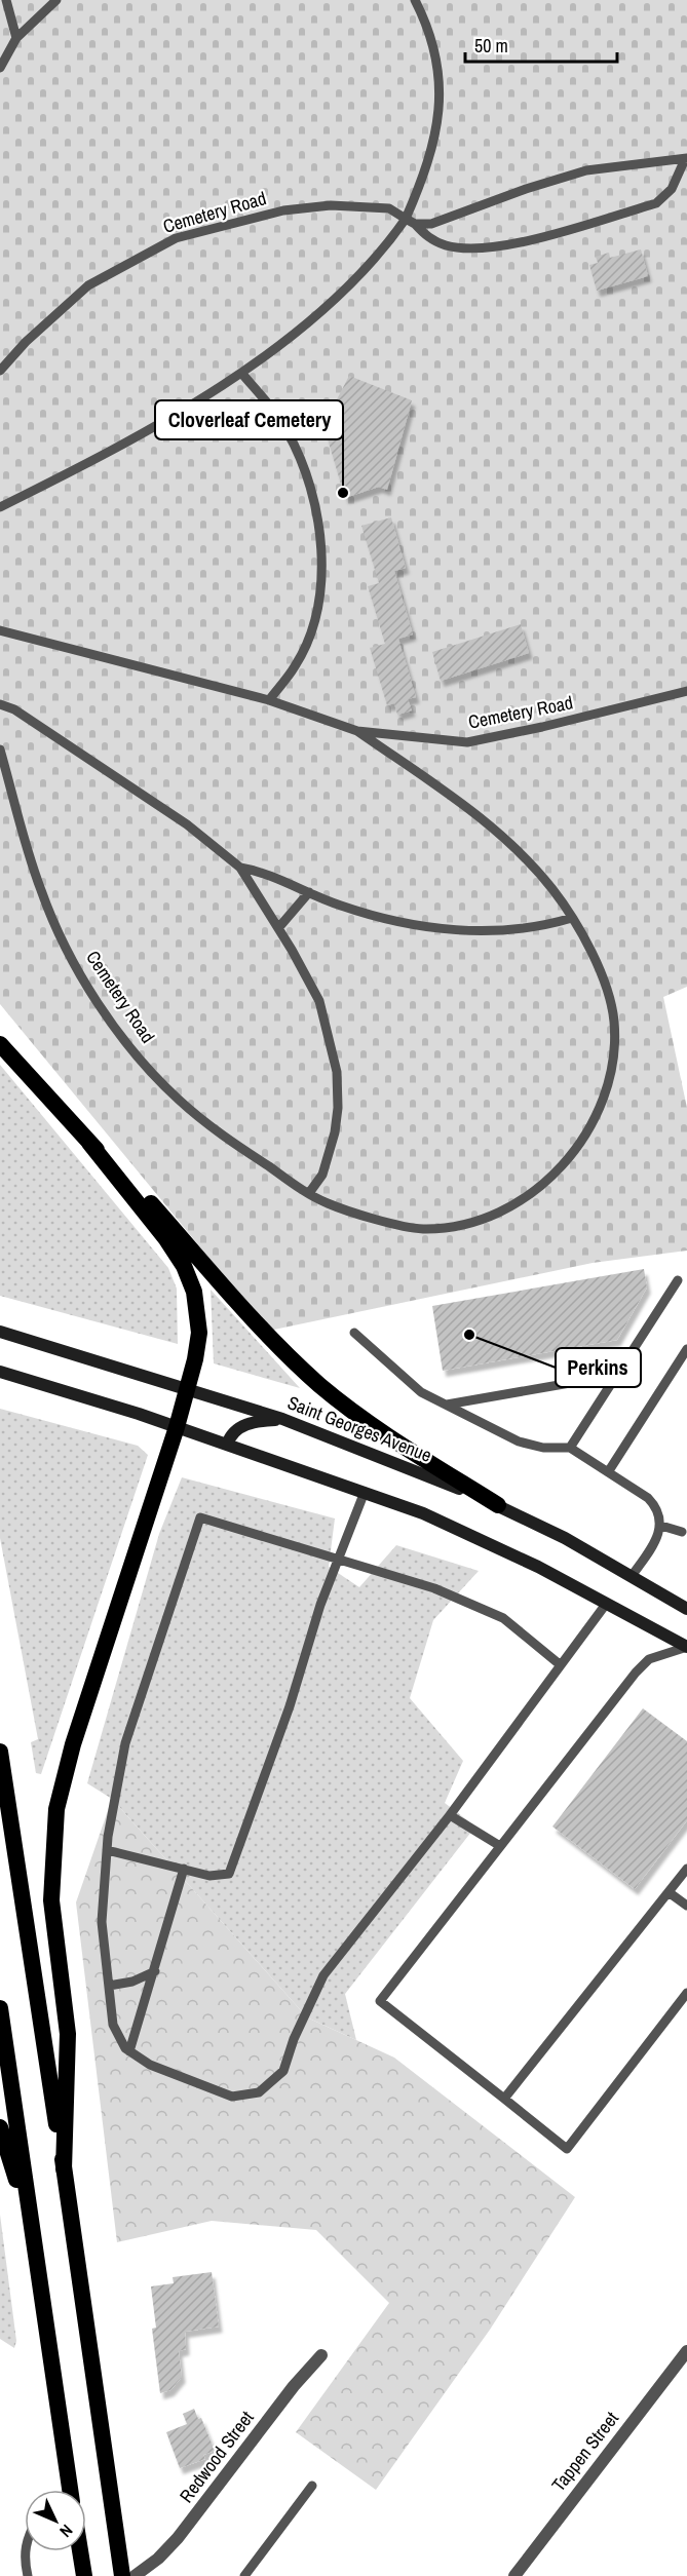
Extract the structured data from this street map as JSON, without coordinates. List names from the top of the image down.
{
  "streets": {
    "main road": ["Saint Georges Avenue"],
    "street": ["Tappen Street", "Redwood Street"],
    "lane": ["Cemetery Road"]
  },
  "places": ["Cloverleaf Cemetery", "Perkins"],
  "scale_bar": "50 m",
  "north": "bottom right"
}
